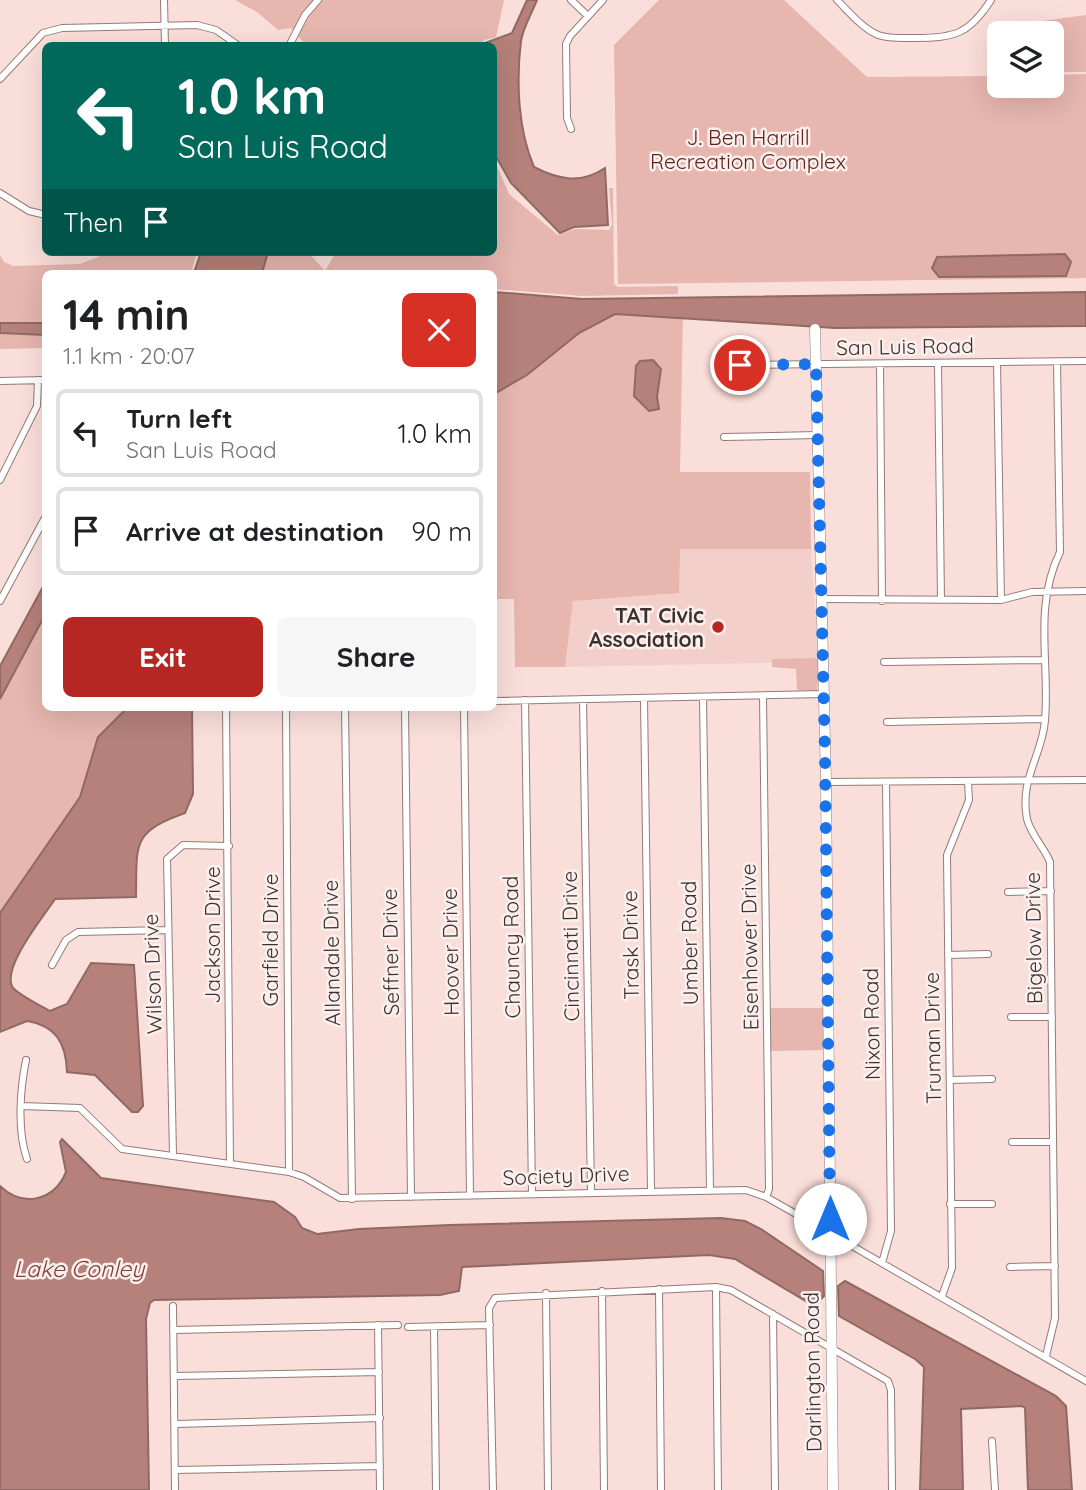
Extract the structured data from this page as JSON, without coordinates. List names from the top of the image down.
{
  "streets": {
    "street": [
      "San Luis Road",
      "Jackson Drive",
      "Bigelow Drive",
      "Garfield Drive",
      "Umber Road",
      "Trask Drive",
      "Cincinnati Drive",
      "Chauncy Road",
      "Eisenhower Drive",
      "Seffner Drive",
      "Hoover Drive",
      "Allandale Drive",
      "Wilson Drive",
      "Nixon Road",
      "Truman Drive",
      "Society Drive",
      "Darlington Road"
    ]
  },
  "crossings": [
    ["San Luis Road", "Bigelow Drive"],
    ["San Luis Road", "Darlington Road"],
    ["Jackson Drive", "Wilson Drive"],
    ["Jackson Drive", "Society Drive"],
    ["Bigelow Drive", "Society Drive"],
    ["Garfield Drive", "Society Drive"],
    ["Umber Road", "Society Drive"],
    ["Trask Drive", "Society Drive"],
    ["Cincinnati Drive", "Society Drive"],
    ["Chauncy Road", "Society Drive"],
    ["Eisenhower Drive", "Society Drive"],
    ["Seffner Drive", "Society Drive"],
    ["Hoover Drive", "Society Drive"],
    ["Allandale Drive", "Society Drive"],
    ["Wilson Drive", "Society Drive"],
    ["Nixon Road", "Society Drive"],
    ["Truman Drive", "Society Drive"],
    ["Society Drive", "Darlington Road"]
  ],
  "water": ["Lake Conley"],
  "parks": ["J. Ben Harrill Recreation Complex"],
  "places": ["TAT Civic Association"],
  "page": {
    "turn": ["1.0 km", "San Luis Road"],
    "then": "Then",
    "heading": ["14 min", "1.1 km · 20:07"],
    "list": [
      {
        "name": "Turn left",
        "note": "San Luis Road",
        "value": "1.0 km"
      },
      {
        "name": "Arrive at destination",
        "value": "90 m"
      }
    ],
    "buttons": ["Exit", "Share"]
  }
}
